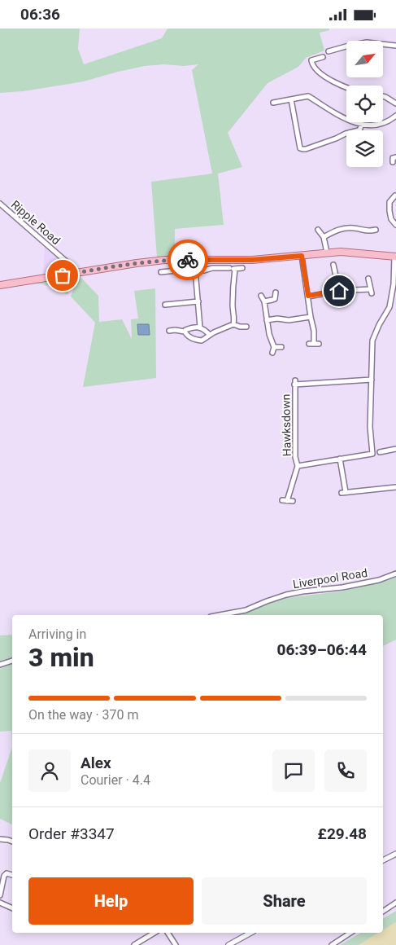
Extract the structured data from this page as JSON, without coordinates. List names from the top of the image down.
{
  "streets": {
    "street": ["Ripple Road", "Hawksdown", "Liverpool Road"]
  },
  "north": "top right",
  "page": {
    "status": "06:36",
    "heading": ["3 min", "Arriving in", "06:39–06:44"],
    "panel": [
      "Alex",
      "Courier · 4.4",
      "Order #3347",
      "£29.48"
    ],
    "bar": "On the way · 370 m",
    "buttons": ["Help", "Share"]
  }
}
